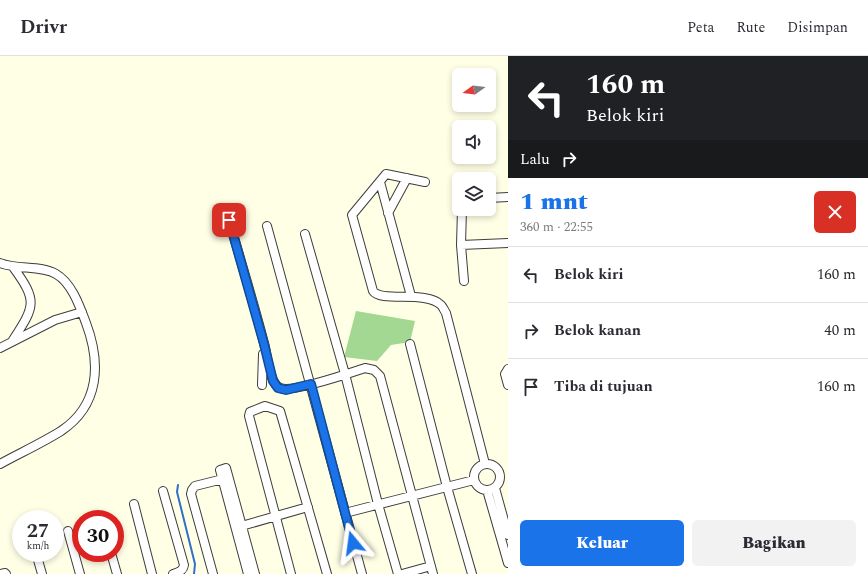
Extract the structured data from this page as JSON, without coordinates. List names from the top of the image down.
{
  "north": "left",
  "page": {
    "header": "Drivr",
    "nav": ["Peta", "Rute", "Disimpan"],
    "turn": ["160 m", "Belok kiri"],
    "then": "Lalu",
    "heading": ["1 mnt", "360 m · 22:55"],
    "list": [
      {
        "name": "Belok kiri",
        "value": "160 m"
      },
      {
        "name": "Belok kanan",
        "value": "40 m"
      },
      {
        "name": "Tiba di tujuan",
        "value": "160 m"
      }
    ],
    "speed": "27 km/h",
    "limit": "30",
    "buttons": ["Keluar", "Bagikan"]
  }
}
